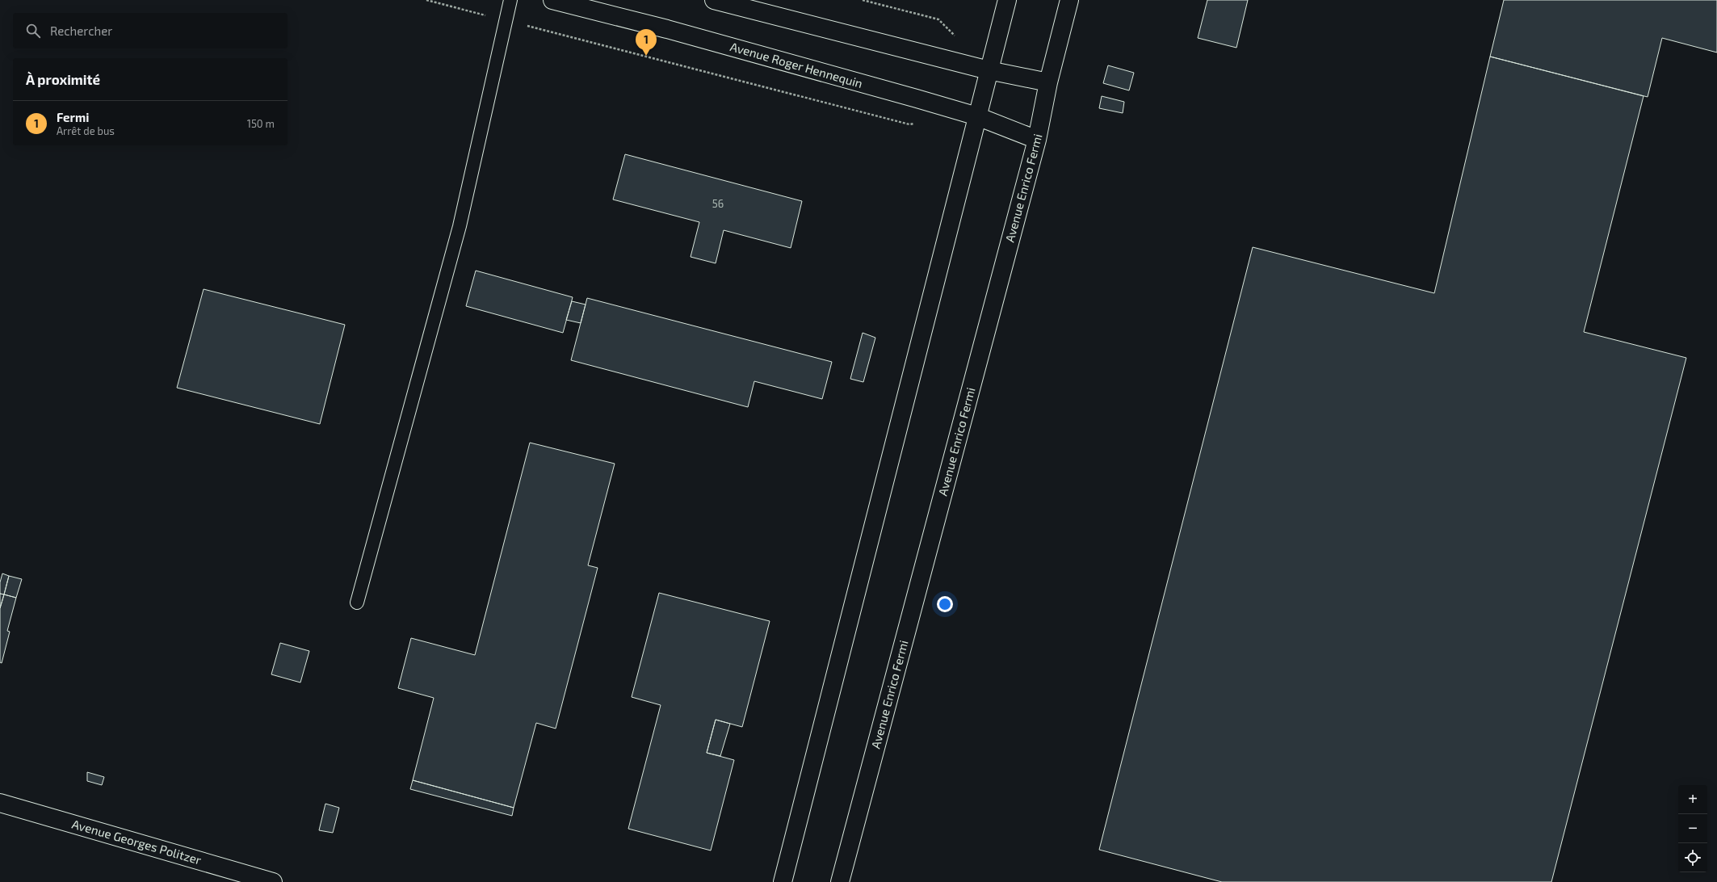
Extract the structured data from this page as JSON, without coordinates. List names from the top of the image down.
{
  "streets": {
    "street": ["Avenue Roger Hennequin", "Avenue Enrico Fermi", "Avenue Georges Politzer"]
  },
  "crossings": [
    ["Avenue Roger Hennequin", "Avenue Enrico Fermi"]
  ],
  "house_numbers": ["56"],
  "page": {
    "search": "Rechercher",
    "pins": "1",
    "heading": "À proximité",
    "list": [
      {
        "mark": "1",
        "name": "Fermi",
        "note": "Arrêt de bus",
        "value": "150 m"
      }
    ],
    "map_buttons": ["+", "−"]
  }
}
